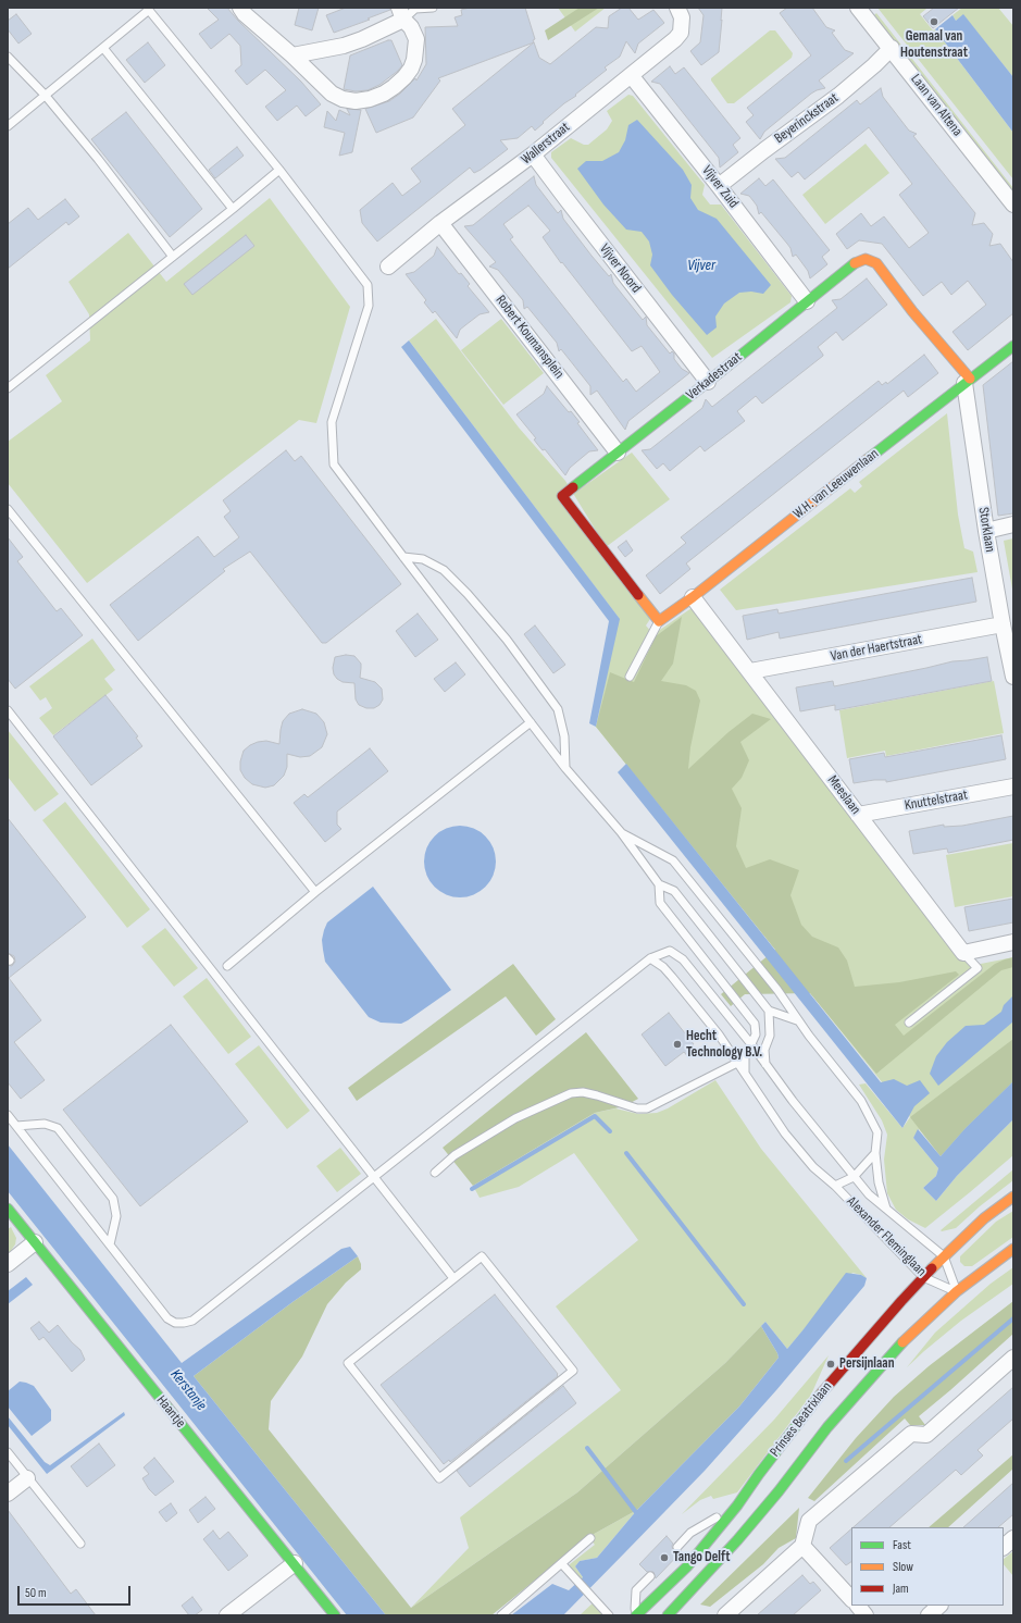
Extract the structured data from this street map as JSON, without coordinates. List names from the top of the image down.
{
  "streets": {
    "street": [
      "Laan van Altena",
      "Beyerinckstraat",
      "Wallerstraat",
      "Vijver Zuid",
      "Vijver Noord",
      "Robert Koumansplein",
      "Verkadestraat",
      "W.H. van Leeuwenlaan",
      "Storklaan",
      "Van der Haertstraat",
      "Meeslaan",
      "Knuttelstraat",
      "Haantje",
      "Prinses Beatrixlaan"
    ],
    "lane": ["Alexander Fleminglaan"]
  },
  "crossings": [
    ["Laan van Altena", "Beyerinckstraat"],
    ["Beyerinckstraat", "Vijver Zuid"],
    ["Wallerstraat", "Vijver Zuid"],
    ["Wallerstraat", "Vijver Noord"],
    ["Wallerstraat", "Robert Koumansplein"],
    ["Vijver Zuid", "Verkadestraat"],
    ["Vijver Noord", "Verkadestraat"],
    ["Robert Koumansplein", "Verkadestraat"],
    ["Verkadestraat", "W.H. van Leeuwenlaan"],
    ["Verkadestraat", "Storklaan"],
    ["W.H. van Leeuwenlaan", "Storklaan"],
    ["W.H. van Leeuwenlaan", "Meeslaan"],
    ["Storklaan", "Van der Haertstraat"],
    ["Van der Haertstraat", "Meeslaan"],
    ["Meeslaan", "Knuttelstraat"],
    ["Alexander Fleminglaan", "Prinses Beatrixlaan"]
  ],
  "water": ["Vijver", "Kerstanje"],
  "places": [
    "Gemaal van Houtenstraat",
    "Hecht Technology B.V.",
    "Persijnlaan",
    "Tango Delft"
  ],
  "legend": ["Fast", "Slow", "Jam"],
  "scale_bar": "50 m"
}
